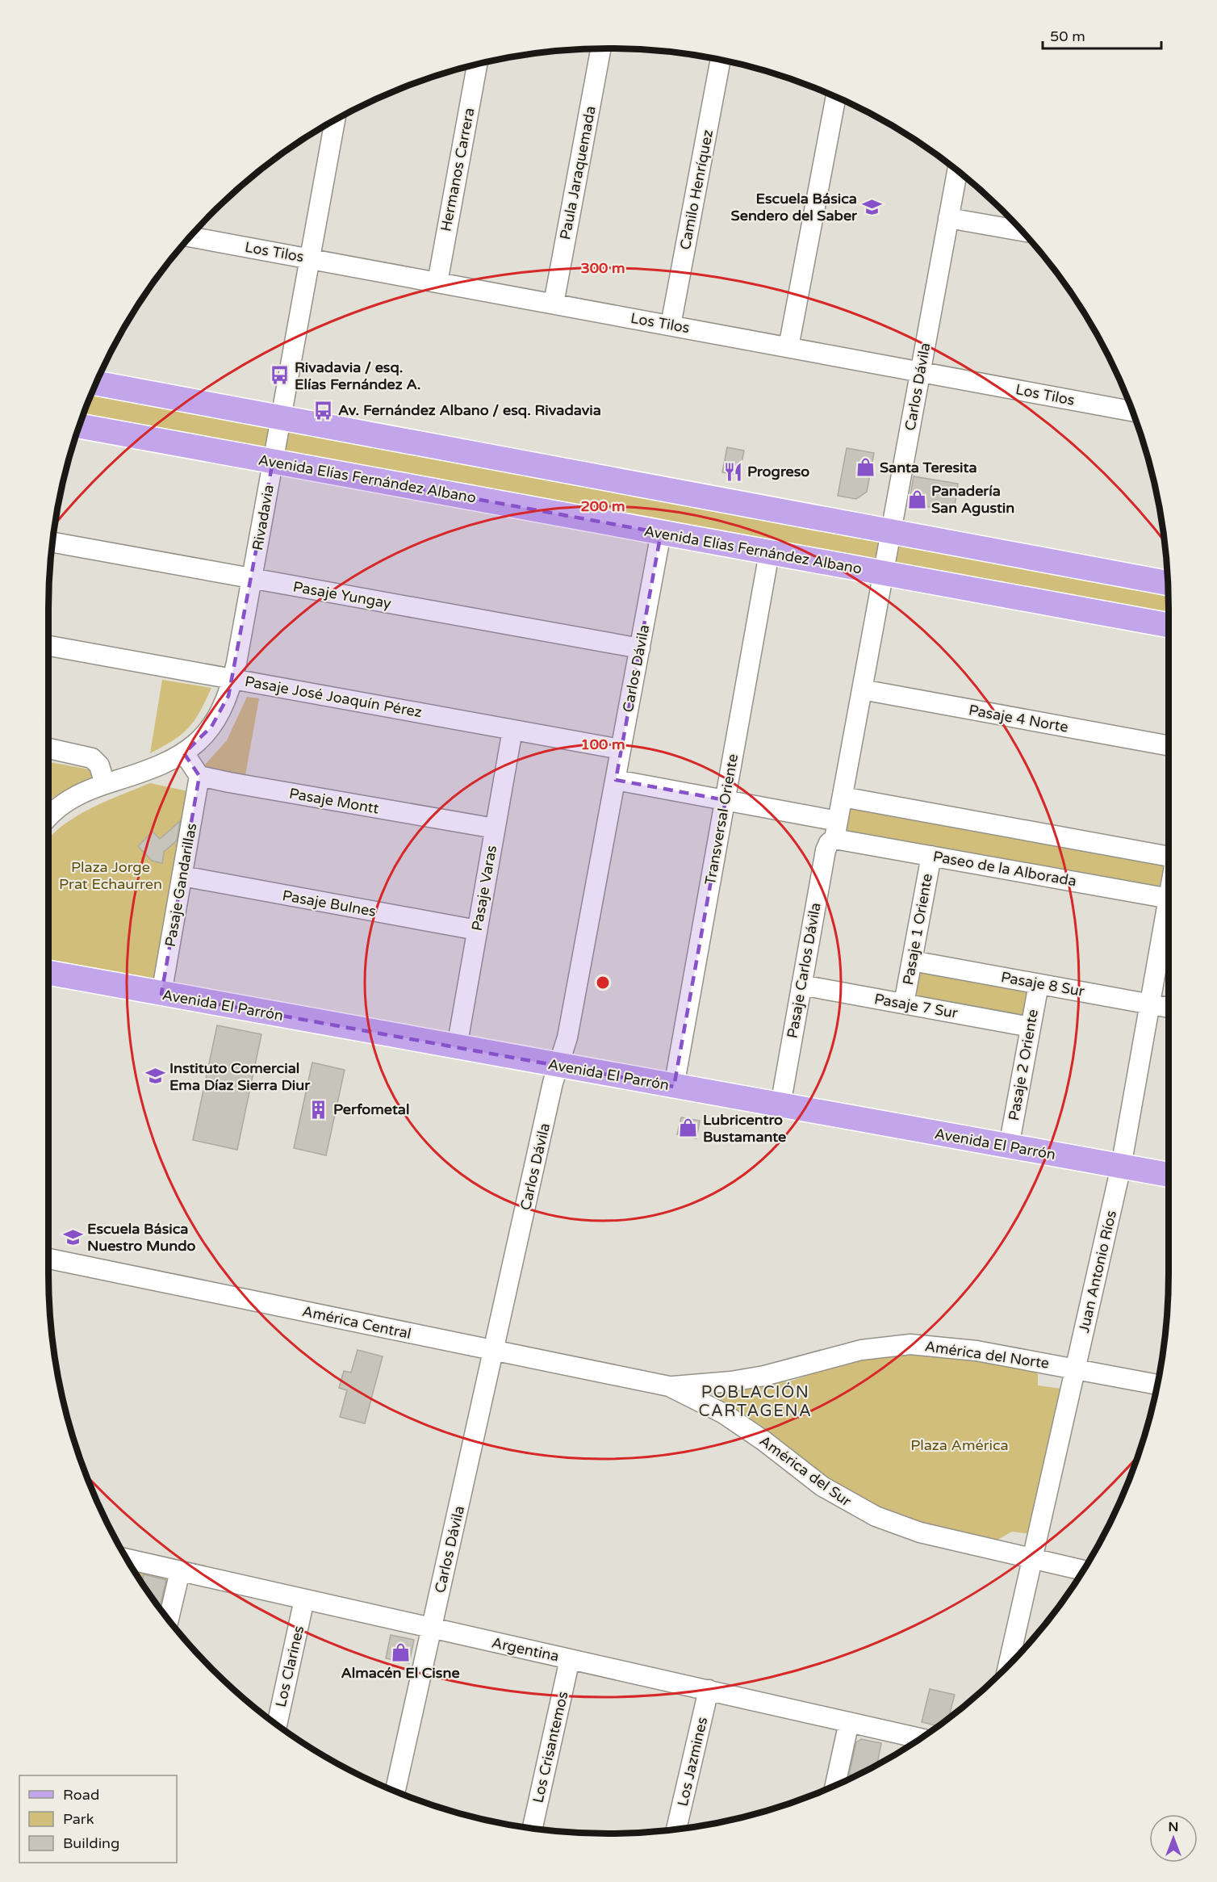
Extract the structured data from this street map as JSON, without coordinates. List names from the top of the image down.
{
  "streets": {
    "main road": ["Avenida Elías Fernández Albano", "Avenida El Parrón"],
    "street": [
      "Hermanos Carrera",
      "Paula Jaraquemada",
      "Camilo Henríquez",
      "Los Tilos",
      "Carlos Dávila",
      "Rivadavia",
      "Pasaje Yungay",
      "Pasaje José Joaquín Pérez",
      "Pasaje 4 Norte",
      "Pasaje Montt",
      "Transversal Oriente",
      "Paseo de la Alborada",
      "Pasaje Gandarillas",
      "Pasaje Varas",
      "Pasaje Bulnes",
      "Pasaje 1 Oriente",
      "Pasaje Carlos Dávila",
      "Pasaje 8 Sur",
      "Pasaje 7 Sur",
      "Pasaje 2 Oriente",
      "Juan Antonio Ríos",
      "América Central",
      "América del Norte",
      "América del Sur",
      "Argentina",
      "Los Clarines",
      "Los Crisantemos",
      "Los Jazmines"
    ]
  },
  "crossings": [
    ["Hermanos Carrera", "Los Tilos"],
    ["Paula Jaraquemada", "Los Tilos"],
    ["Camilo Henríquez", "Los Tilos"],
    ["Los Tilos", "Carlos Dávila"],
    ["Los Tilos", "Rivadavia"],
    ["Carlos Dávila", "Avenida Elías Fernández Albano"],
    ["Carlos Dávila", "Pasaje Yungay"],
    ["Carlos Dávila", "Pasaje José Joaquín Pérez"],
    ["Carlos Dávila", "Pasaje 4 Norte"],
    ["Carlos Dávila", "Paseo de la Alborada"],
    ["Carlos Dávila", "Pasaje Carlos Dávila"],
    ["Carlos Dávila", "Avenida El Parrón"],
    ["Carlos Dávila", "América Central"],
    ["Carlos Dávila", "Argentina"],
    ["Avenida Elías Fernández Albano", "Rivadavia"],
    ["Avenida Elías Fernández Albano", "Transversal Oriente"],
    ["Rivadavia", "Pasaje Yungay"],
    ["Rivadavia", "Pasaje José Joaquín Pérez"],
    ["Pasaje José Joaquín Pérez", "Pasaje Varas"],
    ["Pasaje Montt", "Pasaje Gandarillas"],
    ["Pasaje Montt", "Pasaje Varas"],
    ["Transversal Oriente", "Paseo de la Alborada"],
    ["Transversal Oriente", "Avenida El Parrón"],
    ["Paseo de la Alborada", "Pasaje 1 Oriente"],
    ["Paseo de la Alborada", "Pasaje Carlos Dávila"],
    ["Pasaje Gandarillas", "Pasaje Bulnes"],
    ["Pasaje Gandarillas", "Avenida El Parrón"],
    ["Pasaje Varas", "Pasaje Bulnes"],
    ["Pasaje Varas", "Avenida El Parrón"],
    ["Pasaje 1 Oriente", "Pasaje 8 Sur"],
    ["Pasaje 1 Oriente", "Pasaje 7 Sur"],
    ["Pasaje Carlos Dávila", "Avenida El Parrón"],
    ["Pasaje Carlos Dávila", "Pasaje 7 Sur"],
    ["Pasaje 8 Sur", "Pasaje 2 Oriente"],
    ["Pasaje 8 Sur", "Juan Antonio Ríos"],
    ["Avenida El Parrón", "Pasaje 2 Oriente"],
    ["Avenida El Parrón", "Juan Antonio Ríos"],
    ["Pasaje 7 Sur", "Pasaje 2 Oriente"],
    ["Juan Antonio Ríos", "América del Norte"],
    ["Juan Antonio Ríos", "América del Sur"],
    ["América Central", "América del Norte"],
    ["América Central", "América del Sur"],
    ["América del Norte", "América del Sur"],
    ["Argentina", "Los Clarines"],
    ["Argentina", "Los Crisantemos"],
    ["Argentina", "Los Jazmines"]
  ],
  "districts": ["POBLACIÓN CARTAGENA"],
  "parks": ["Plaza Jorge Prat Echaurren", "Plaza América"],
  "places": {
    "school or university": ["Escuela Básica Sendero del Saber", "Instituto Comercial Ema Díaz Sierra Diur", "Escuela Básica Nuestro Mundo"],
    "bus stop": ["Rivadavia / esq. Elías Fernández A.", "Av. Fernández Albano / esq. Rivadavia"],
    "shop": [
      "Santa Teresita",
      "Panadería San Agustin",
      "Lubricentro Bustamante",
      "Almacén El Cisne"
    ],
    "restaurant": ["Progreso"],
    "building": ["Perfometal"]
  },
  "legend": ["Road", "Park", "Building"],
  "scale_bar": "50 m",
  "north": "top",
  "rings": ["300 m", "200 m", "100 m"]
}
